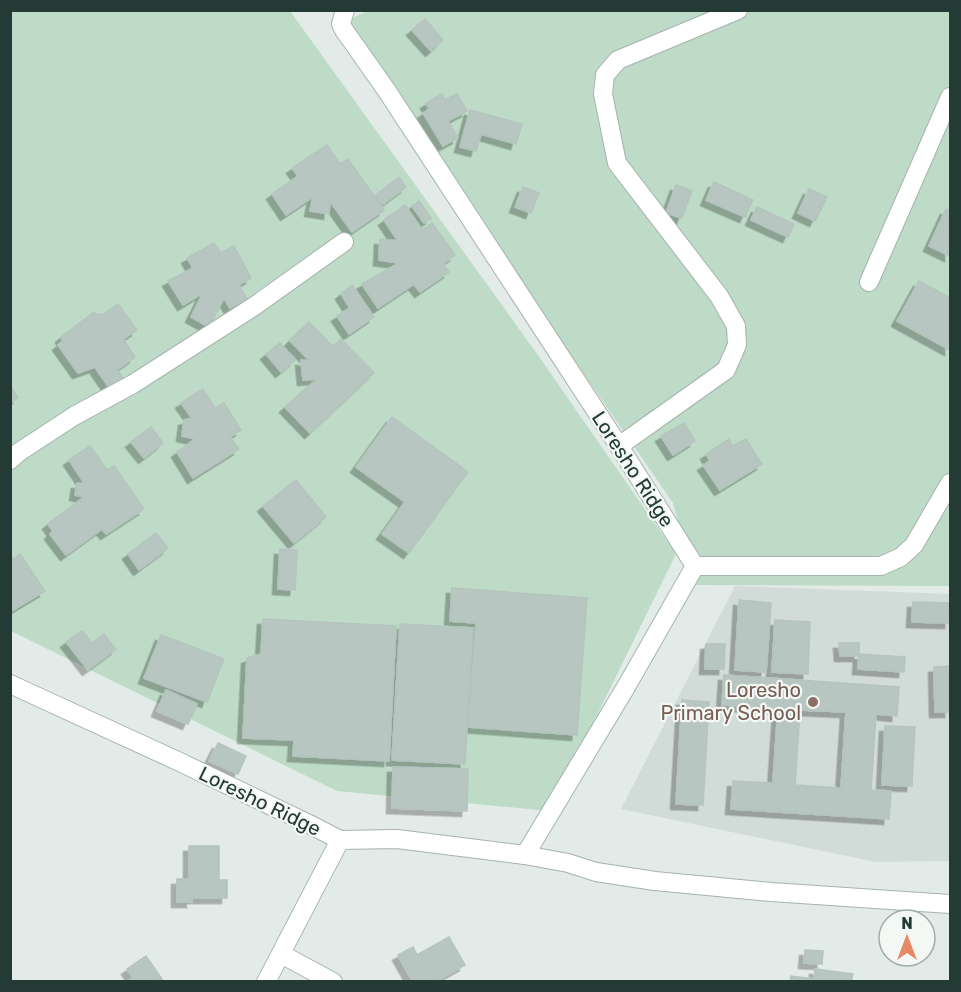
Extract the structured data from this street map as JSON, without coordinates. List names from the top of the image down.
{
  "streets": {
    "street": ["Loresho Ridge"]
  },
  "places": ["Loresho Primary School"],
  "north": "top"
}
